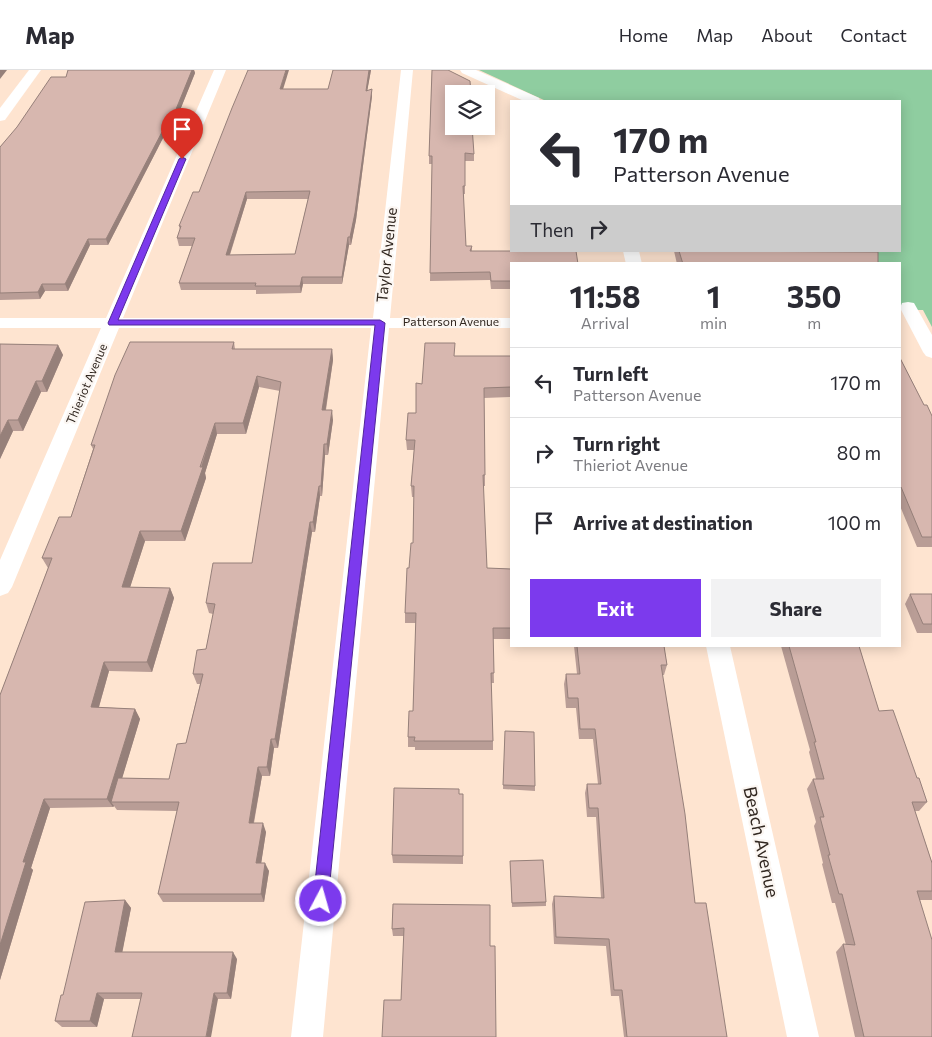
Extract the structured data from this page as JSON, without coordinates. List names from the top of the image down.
{
  "streets": {
    "street": [
      "Taylor Avenue",
      "Patterson Avenue",
      "Thieriot Avenue",
      "Beach Avenue"
    ]
  },
  "crossings": [
    ["Taylor Avenue", "Patterson Avenue"],
    ["Patterson Avenue", "Thieriot Avenue"]
  ],
  "page": {
    "header": "Map",
    "nav": [
      "Home",
      "Map",
      "About",
      "Contact"
    ],
    "turn": ["170 m", "Patterson Avenue"],
    "then": "Then",
    "eta": [
      "11:58",
      "Arrival",
      "1",
      "min",
      "350",
      "m"
    ],
    "list": [
      {
        "name": "Turn left",
        "note": "Patterson Avenue",
        "value": "170 m"
      },
      {
        "name": "Turn right",
        "note": "Thieriot Avenue",
        "value": "80 m"
      },
      {
        "name": "Arrive at destination",
        "value": "100 m"
      }
    ],
    "buttons": ["Exit", "Share"]
  }
}
